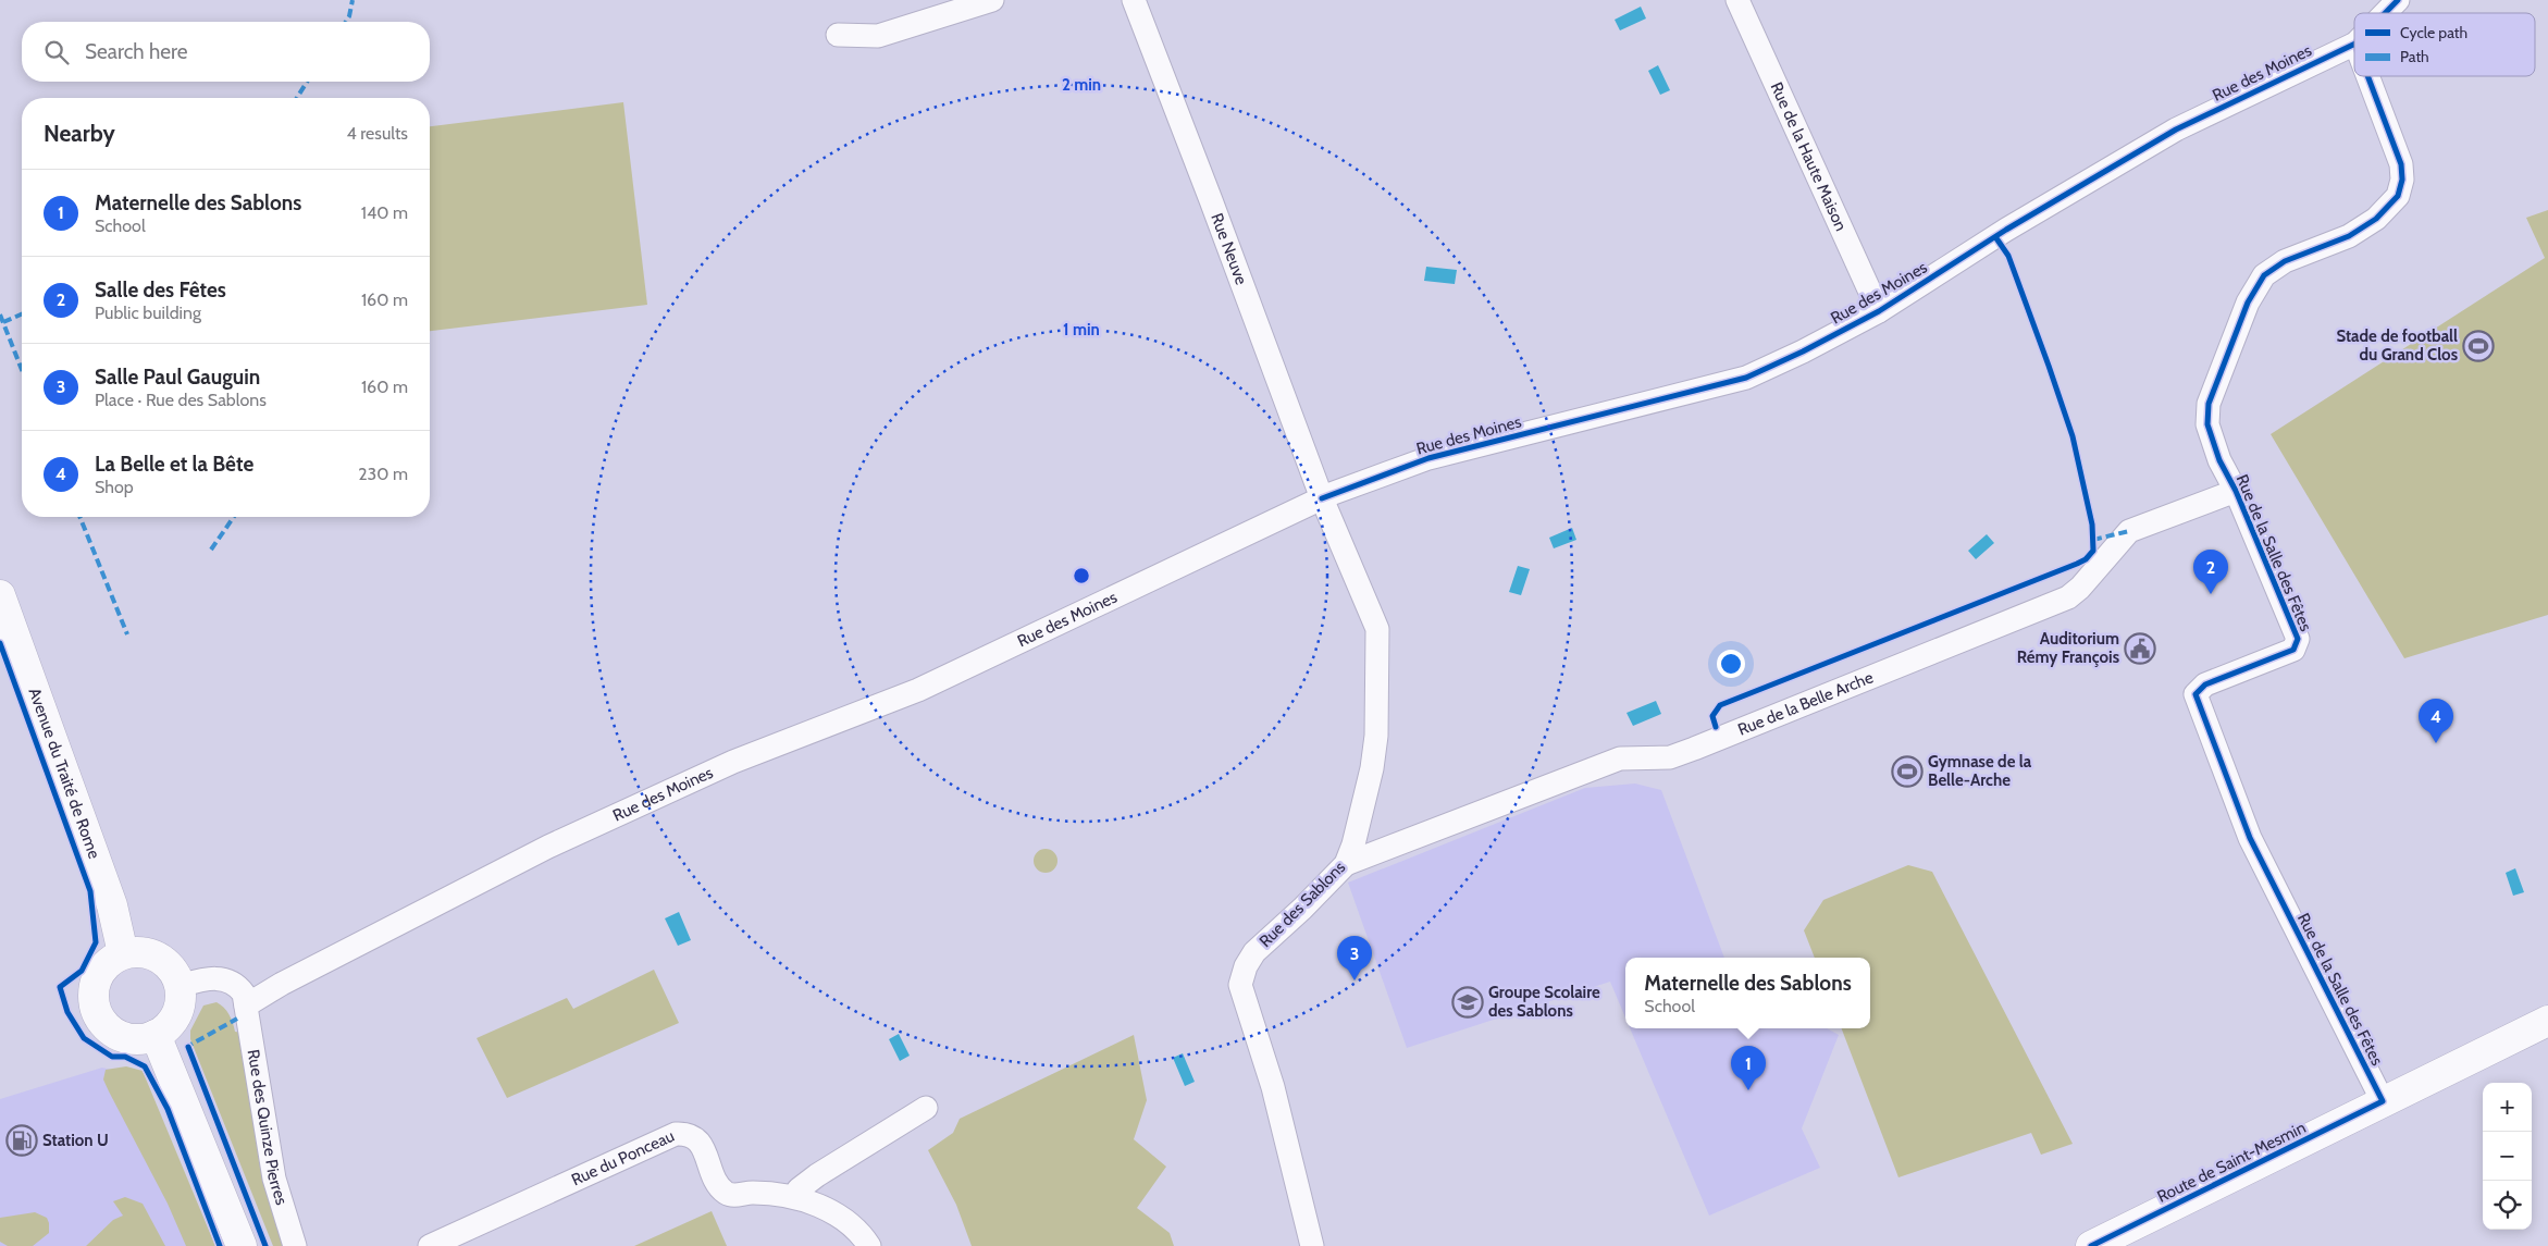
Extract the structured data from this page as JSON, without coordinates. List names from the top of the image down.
{
  "streets": {
    "main road": ["Avenue du Traité de Rome", "Route de Saint-Mesmin"],
    "street": [
      "Rue des Moines",
      "Rue de la Haute Maison",
      "Rue Neuve",
      "Rue de la Salle des Fêtes",
      "Rue de la Belle Arche",
      "Rue des Sablons",
      "Rue des Quinze Pierres",
      "Rue du Ponceau"
    ]
  },
  "crossings": [
    ["Rue des Moines", "Rue de la Haute Maison"],
    ["Rue des Moines", "Rue Neuve"],
    ["Rue des Moines", "Rue des Sablons"],
    ["Rue des Moines", "Rue des Quinze Pierres"],
    ["Rue Neuve", "Rue des Sablons"],
    ["Rue de la Salle des Fêtes", "Rue de la Belle Arche"],
    ["Rue de la Salle des Fêtes", "Route de Saint-Mesmin"],
    ["Rue de la Belle Arche", "Rue des Sablons"]
  ],
  "places": {
    "sports": ["Stade de football du Grand Clos", "Gymnase de la Belle-Arche"],
    "public building": ["Auditorium Rémy François"],
    "school or university": ["Groupe Scolaire des Sablons"],
    "fuel station": ["Station U"]
  },
  "legend": ["Cycle path", "Path"],
  "page": {
    "search": "Search here",
    "heading": ["Nearby", "4 results"],
    "list": [
      {
        "mark": "1",
        "name": "Maternelle des Sablons",
        "note": "School",
        "value": "140 m"
      },
      {
        "mark": "2",
        "name": "Salle des Fêtes",
        "note": "Public building",
        "value": "160 m"
      },
      {
        "mark": "3",
        "name": "Salle Paul Gauguin",
        "note": "Place · Rue des Sablons",
        "value": "160 m"
      },
      {
        "mark": "4",
        "name": "La Belle et la Bête",
        "note": "Shop",
        "value": "230 m"
      }
    ],
    "pins": [
      "2",
      "4",
      "3",
      "1"
    ],
    "popup": ["Maternelle des Sablons", "School"],
    "map_buttons": ["+", "−"]
  },
  "rings": ["2 min", "1 min"]
}
